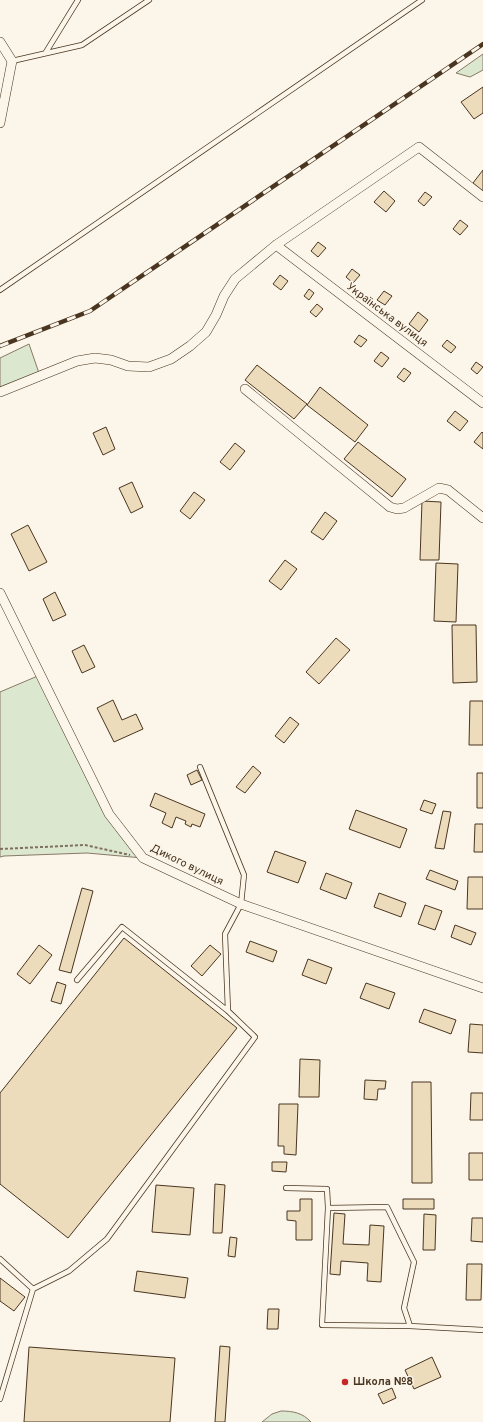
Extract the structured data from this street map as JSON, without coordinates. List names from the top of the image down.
{
  "streets": {
    "street": ["Українська вулиця", "Дикого вулиця"]
  },
  "places": ["Школа №8"]
}
